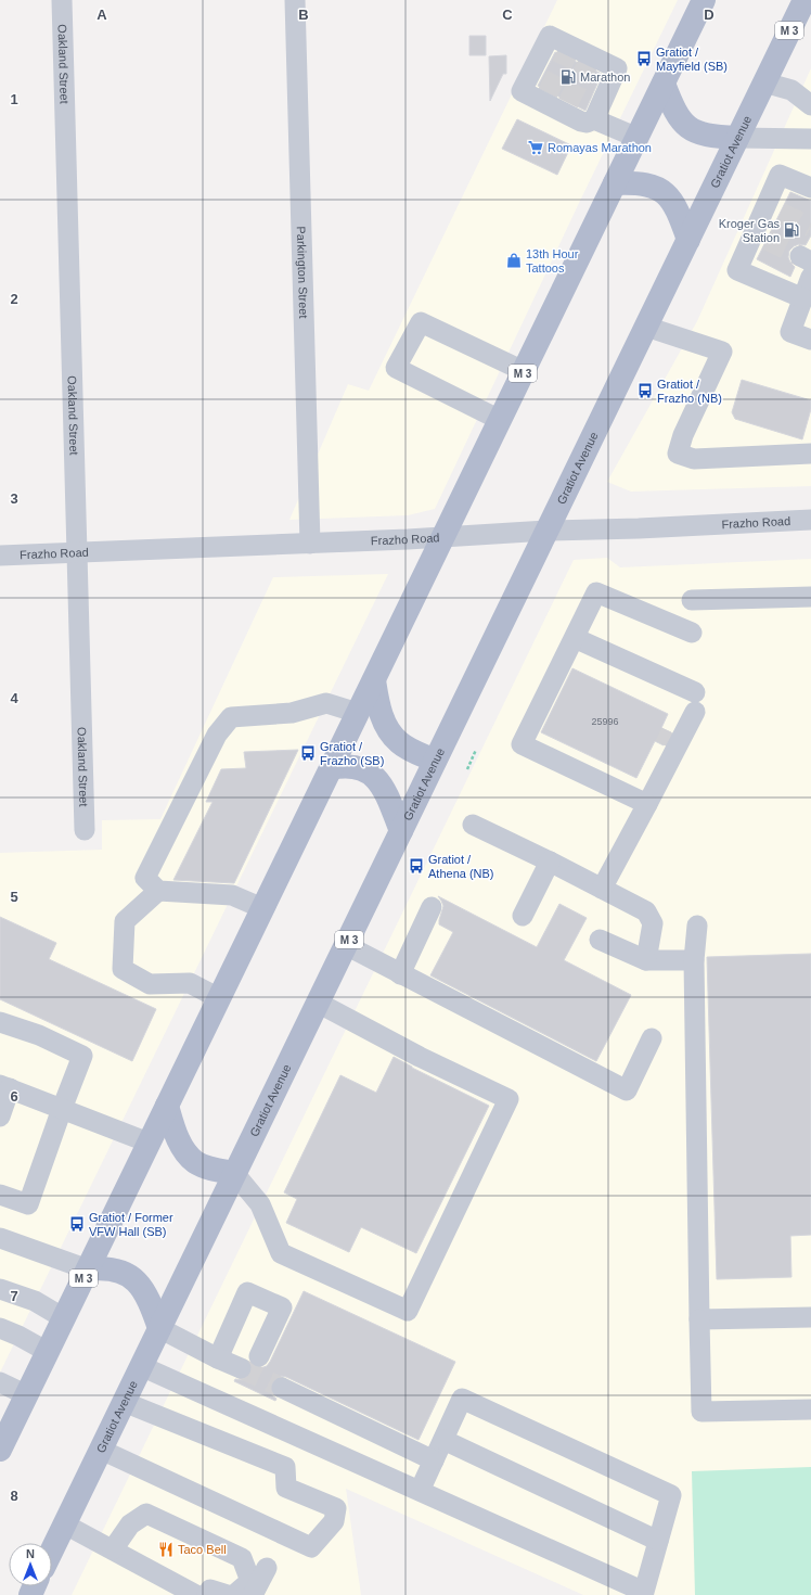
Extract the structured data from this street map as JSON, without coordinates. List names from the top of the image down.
{
  "streets": {
    "main road": ["M 3", "Gratiot Avenue"],
    "street": ["Oakland Street", "Parkington Street", "Frazho Road"]
  },
  "crossings": [
    ["M 3", "Frazho Road"],
    ["Oakland Street", "Frazho Road"],
    ["Gratiot Avenue", "Frazho Road"],
    ["Parkington Street", "Frazho Road"]
  ],
  "places": {
    "bus stop": [
      "Gratiot / Mayfield (SB)",
      "Gratiot / Frazho (NB)",
      "Gratiot / Frazho (SB)",
      "Gratiot / Athena (NB)",
      "Gratiot / Former VFW Hall (SB)"
    ],
    "fuel station": ["Marathon", "Kroger Gas Station"],
    "supermarket": ["Romayas Marathon"],
    "shop": ["13th Hour Tattoos"],
    "restaurant": ["Taco Bell"]
  },
  "house_numbers": ["25996"],
  "north": "top",
  "grid": {
    "columns": [
      "A",
      "B",
      "C",
      "D"
    ],
    "rows": [
      "1",
      "2",
      "3",
      "4",
      "5",
      "6",
      "7",
      "8"
    ]
  }
}
